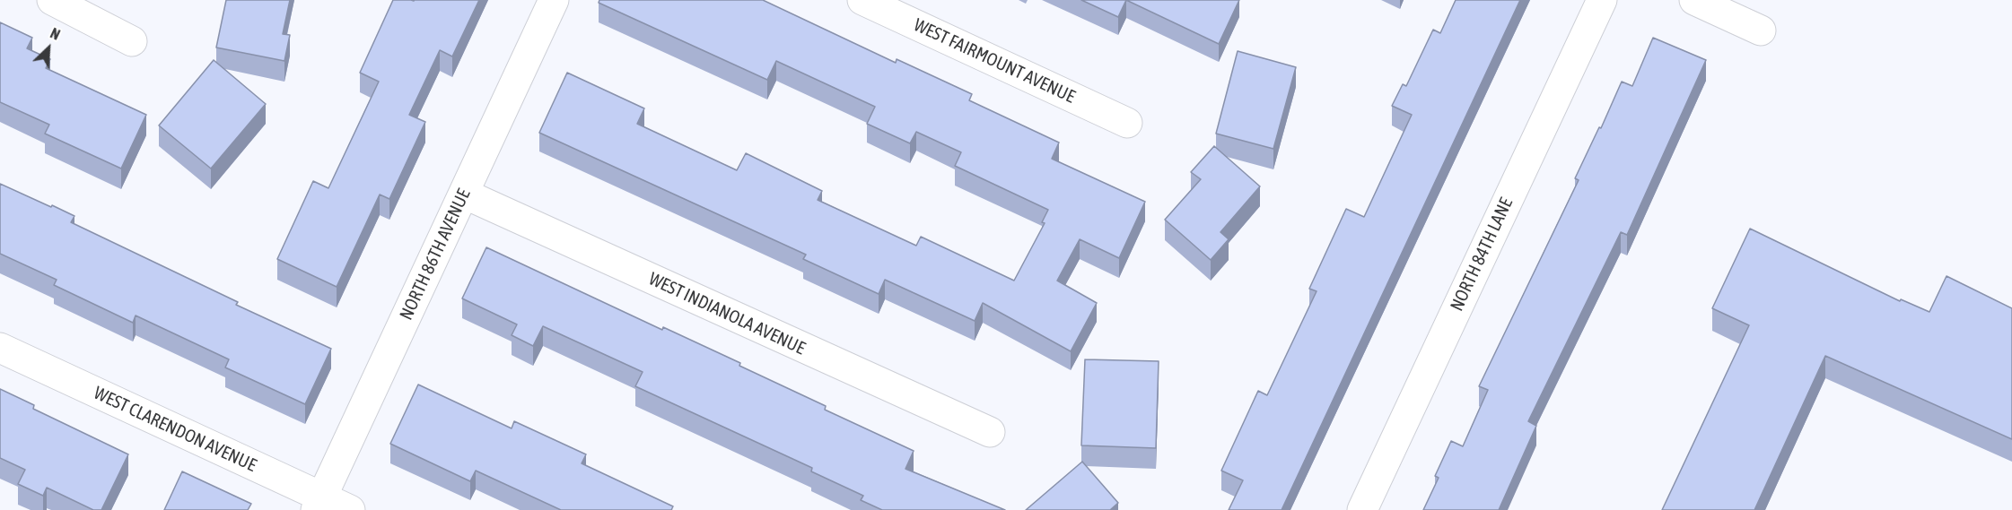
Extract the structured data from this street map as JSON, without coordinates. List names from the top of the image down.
{
  "streets": {
    "street": [
      "WEST FAIRMOUNT AVENUE",
      "NORTH 86TH AVENUE",
      "NORTH 84TH LANE",
      "WEST INDIANOLA AVENUE",
      "WEST CLARENDON AVENUE"
    ]
  },
  "crossings": [
    ["NORTH 86TH AVENUE", "WEST INDIANOLA AVENUE"],
    ["NORTH 86TH AVENUE", "WEST CLARENDON AVENUE"]
  ],
  "north": "top right"
}
